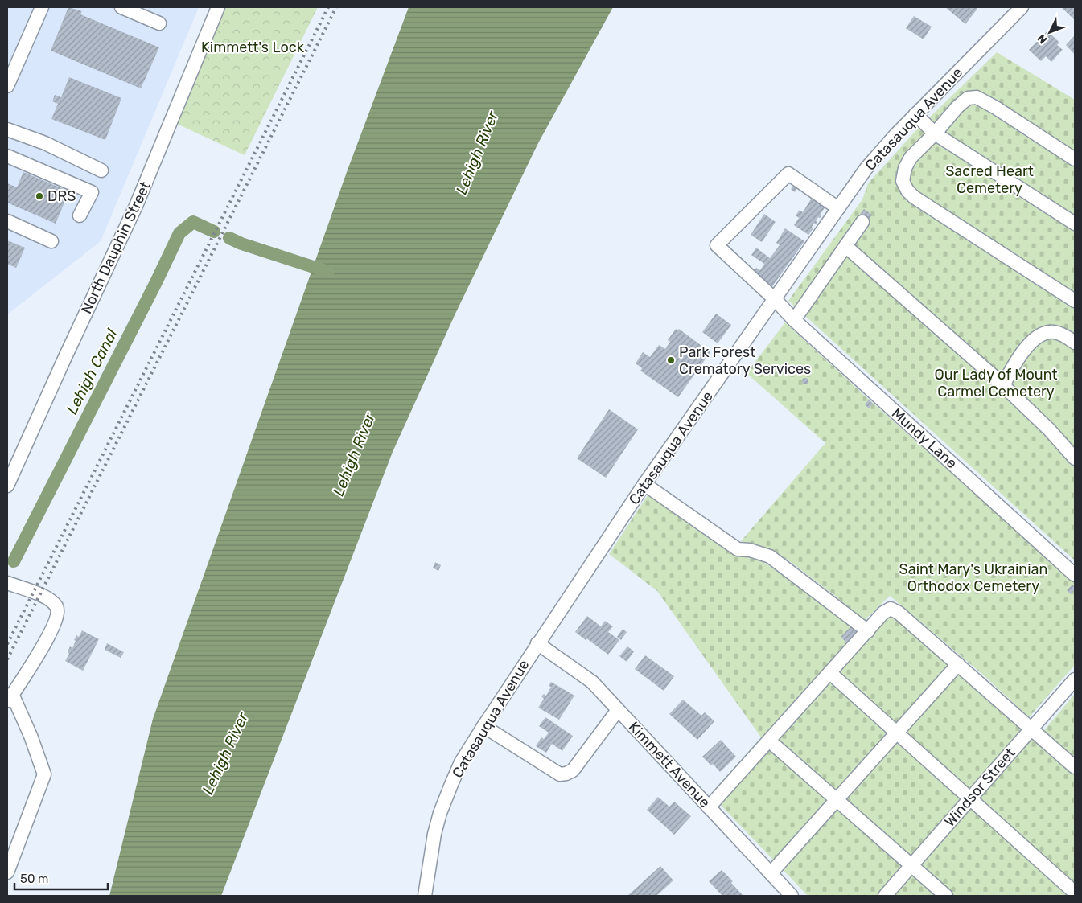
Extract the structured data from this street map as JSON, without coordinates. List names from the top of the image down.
{
  "streets": {
    "street": [
      "Catasauqua Avenue",
      "North Dauphin Street",
      "Mundy Lane",
      "Kimmett Avenue",
      "Windsor Street"
    ]
  },
  "crossings": [
    ["Catasauqua Avenue", "Mundy Lane"],
    ["Catasauqua Avenue", "Kimmett Avenue"]
  ],
  "water": ["Lehigh River", "Lehigh Canal"],
  "parks": [
    "Kimmett's Lock",
    "Sacred Heart Cemetery",
    "Our Lady of Mount Carmel Cemetery",
    "Saint Mary's Ukrainian Orthodox Cemetery"
  ],
  "places": ["DRS", "Park Forest Crematory Services"],
  "scale_bar": "50 m",
  "north": "bottom left"
}
